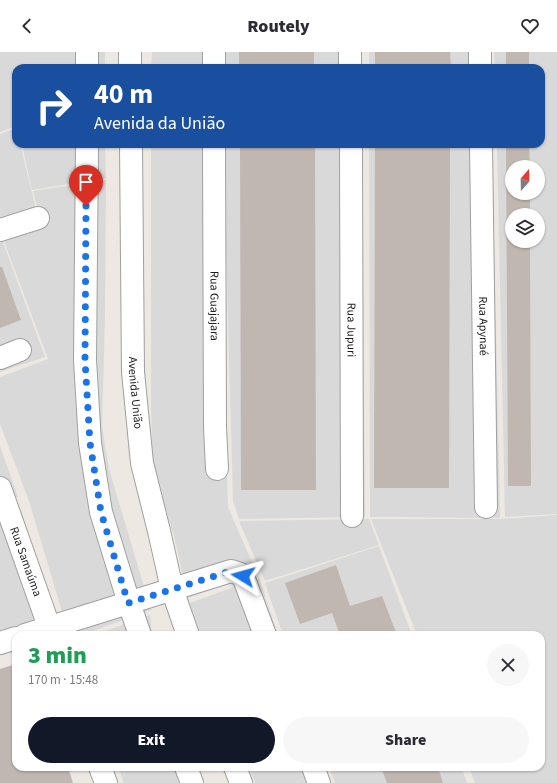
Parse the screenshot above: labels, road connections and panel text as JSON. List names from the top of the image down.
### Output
{
  "streets": {
    "street": [
      "Rua Guajajara",
      "Rua Apynaé",
      "Rua Jupuri",
      "Avenida União",
      "Rua Samaúma"
    ]
  },
  "north": "top",
  "page": {
    "header": "Routely",
    "turn": ["40 m", "Avenida da União"],
    "heading": ["3 min", "170 m · 15:48"],
    "buttons": ["Exit", "Share"]
  }
}
